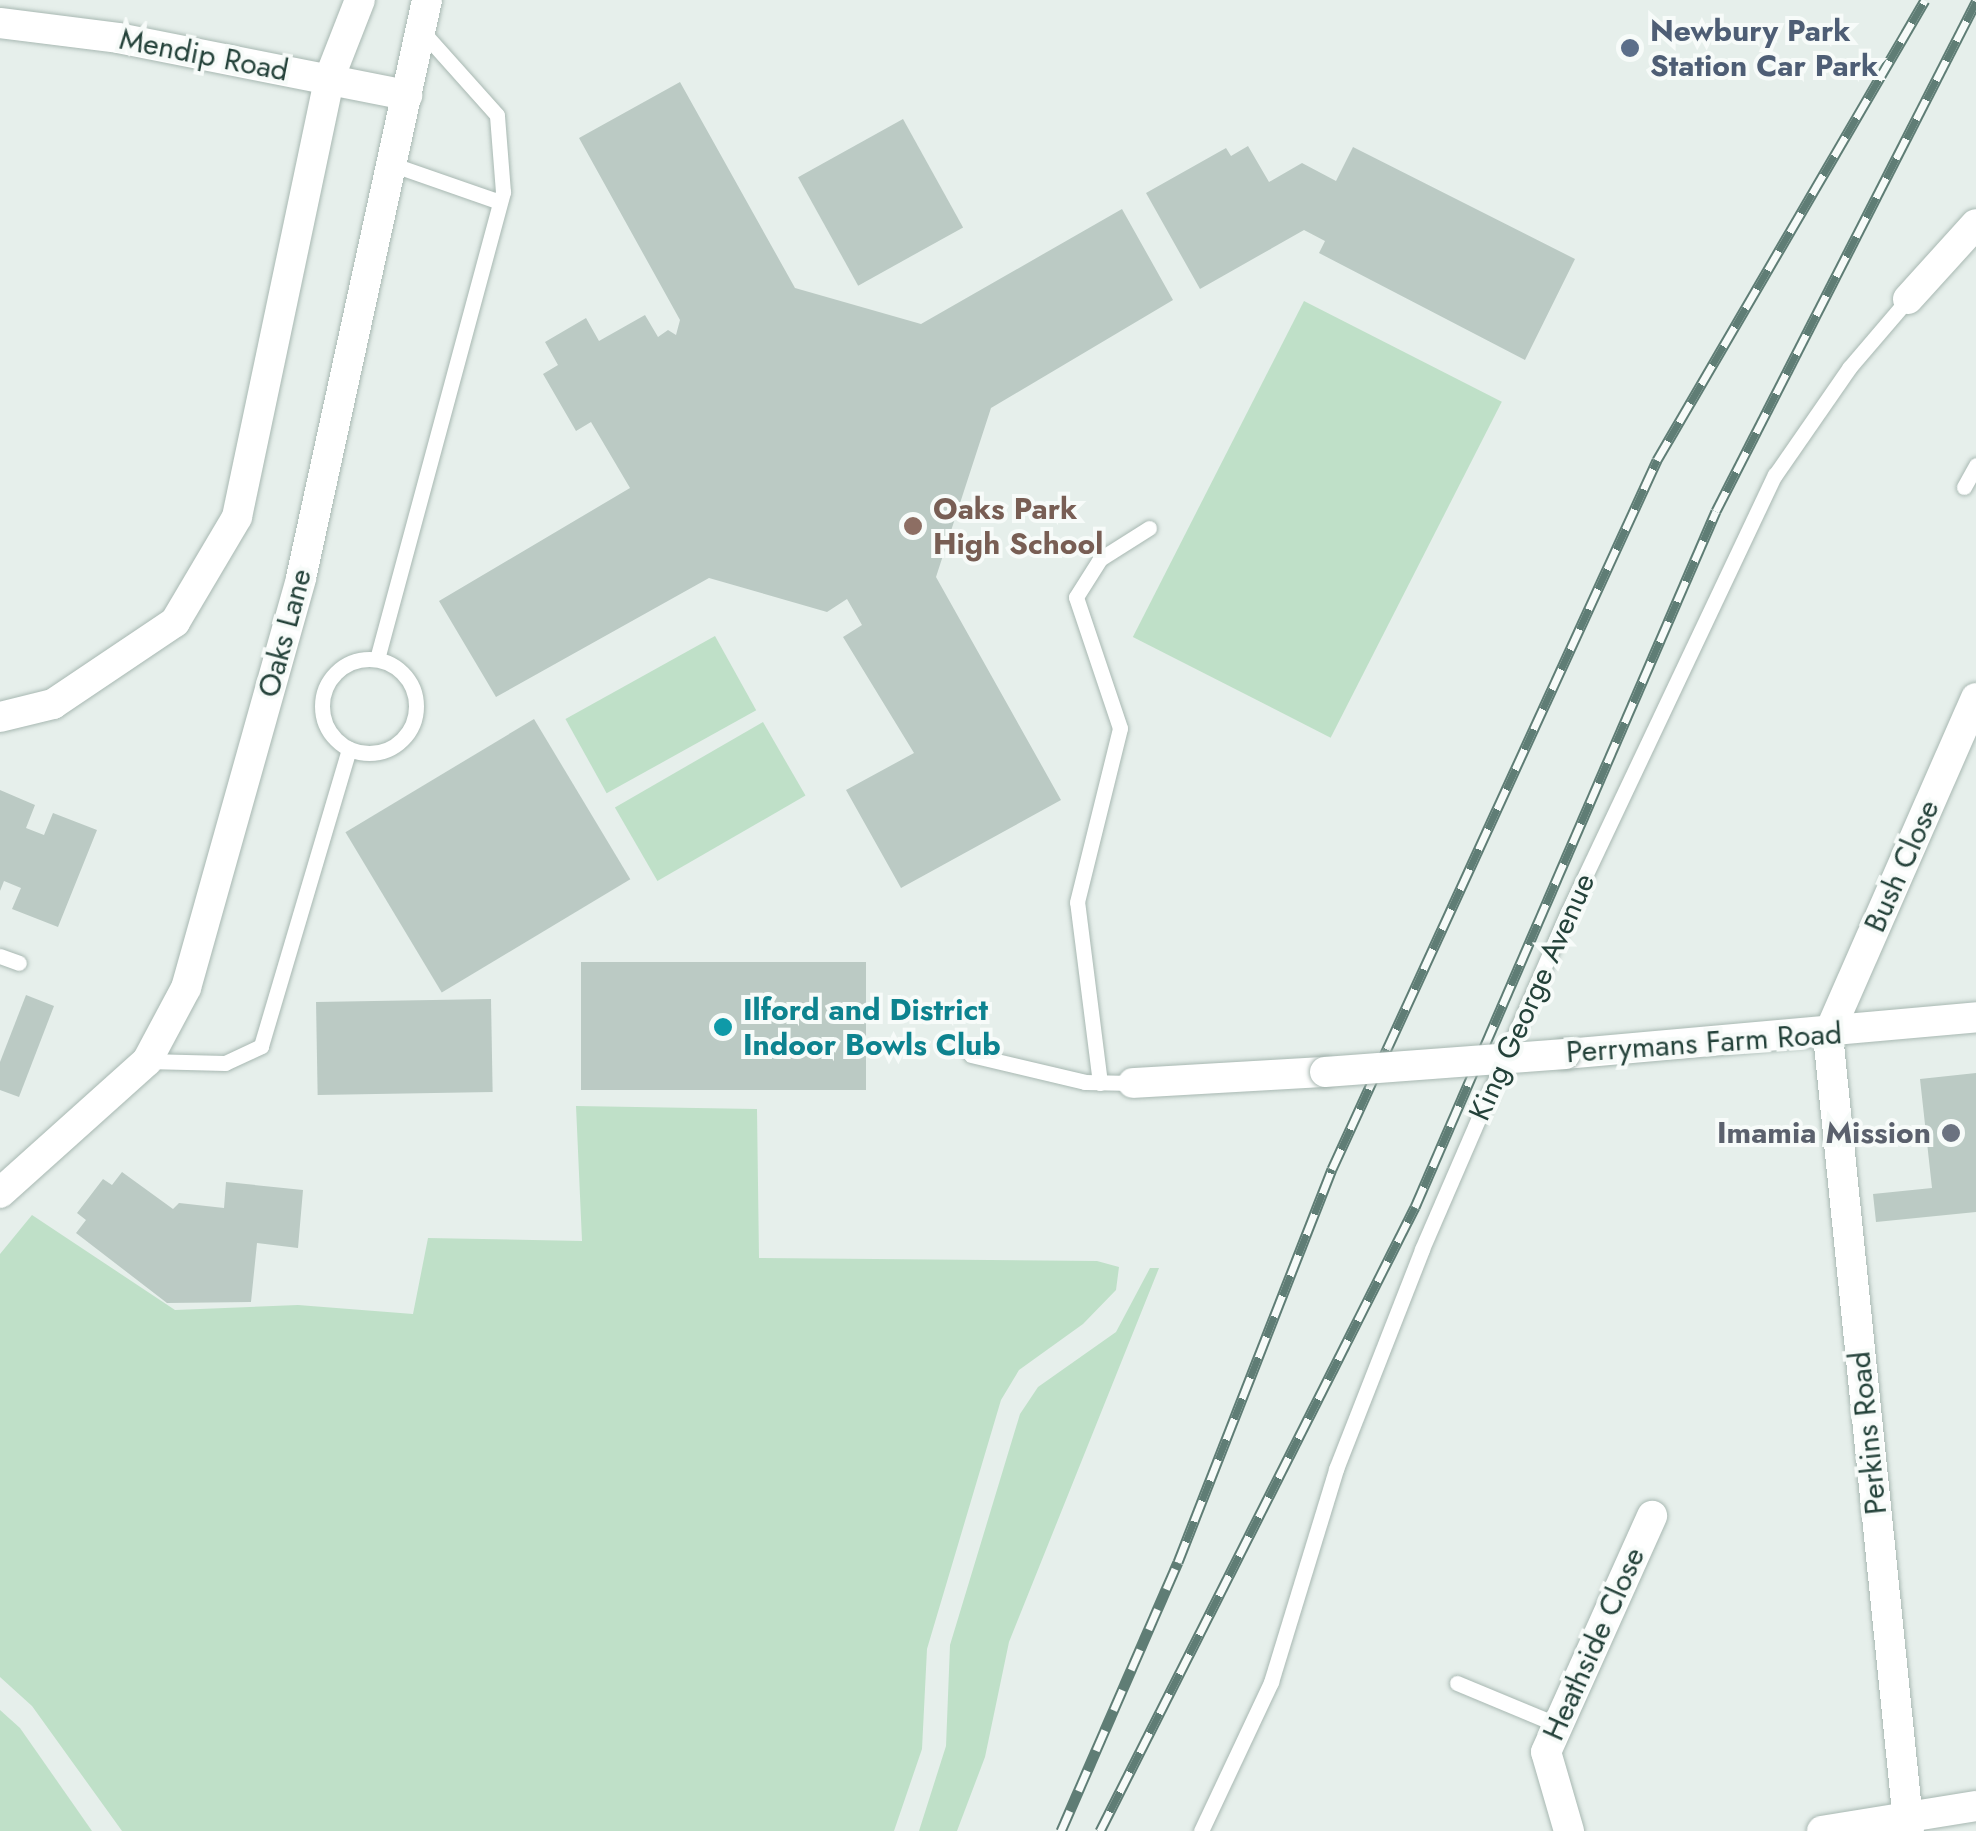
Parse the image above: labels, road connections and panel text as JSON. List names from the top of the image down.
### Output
{
  "streets": {
    "street": [
      "Mendip Road",
      "Oaks Lane",
      "Bush Close",
      "King George Avenue",
      "Perrymans Farm Road",
      "Perkins Road",
      "Heathside Close"
    ]
  },
  "crossings": [
    ["Mendip Road", "Oaks Lane"],
    ["Bush Close", "Perrymans Farm Road"],
    ["Bush Close", "Perkins Road"],
    ["Perrymans Farm Road", "Perkins Road"]
  ],
  "places": [
    "Newbury Park Station Car Park",
    "Oaks Park High School",
    "Ilford and District Indoor Bowls Club",
    "Imamia Mission"
  ]
}
